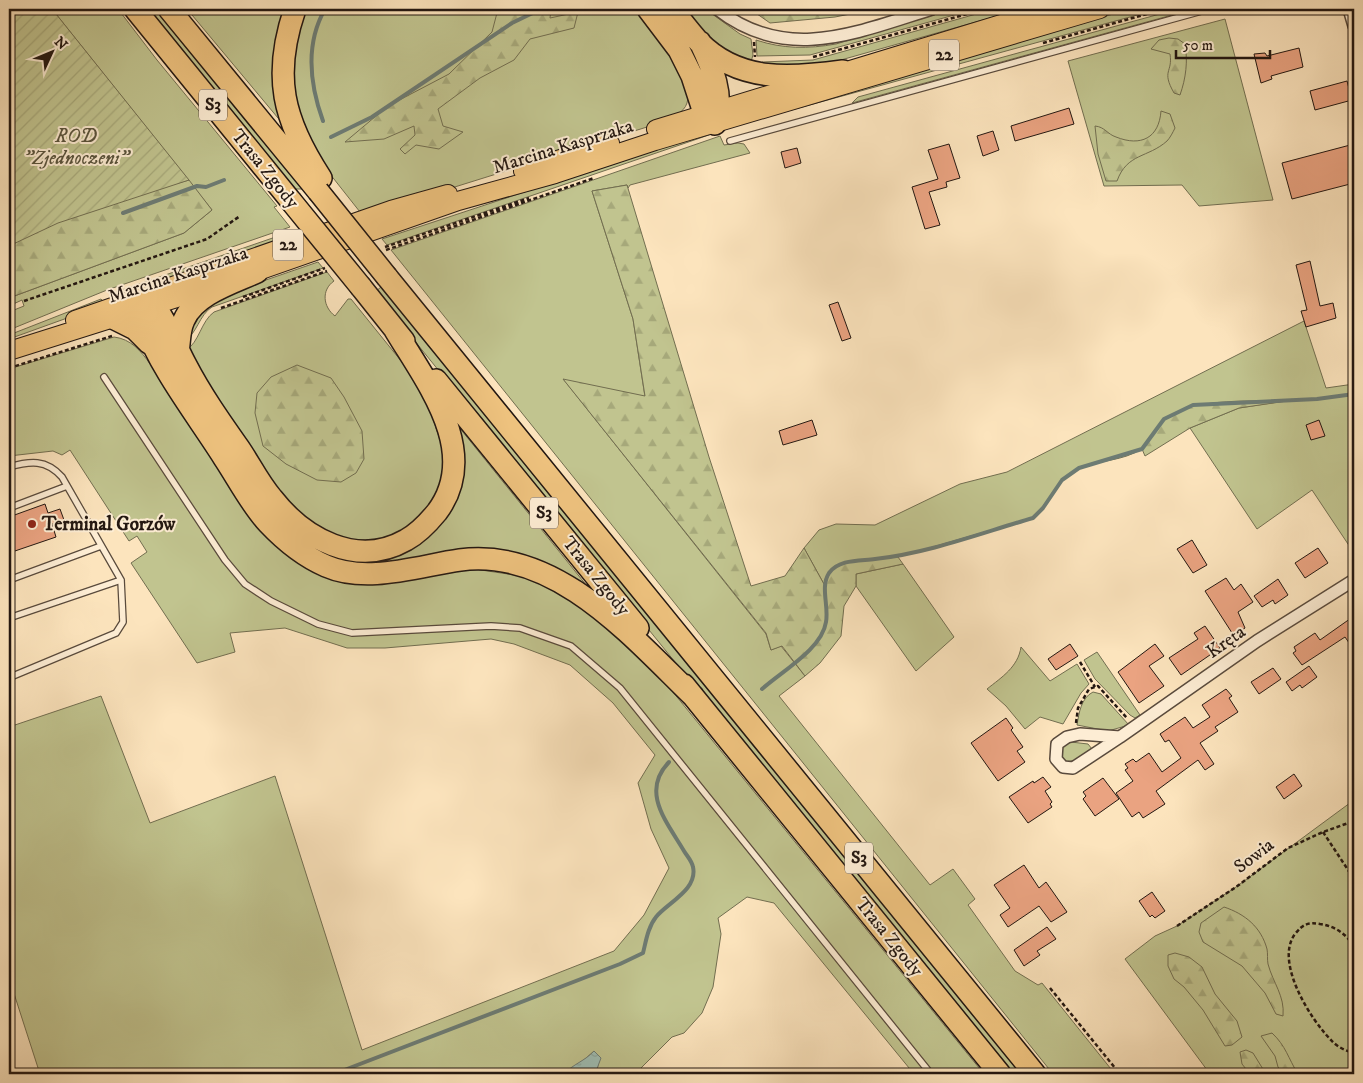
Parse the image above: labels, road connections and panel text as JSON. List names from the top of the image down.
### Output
{
  "streets": {
    "highway": ["S3", "Trasa Zgody"],
    "main road": ["22", "Marcina Kasprzaka"],
    "street": ["Kręta"],
    "path": ["Sowia"]
  },
  "parks": ["ROD \"Zjednoczeni\""],
  "places": ["Terminal Gorzów"],
  "scale_bar": "50 m",
  "north": "top right"
}
